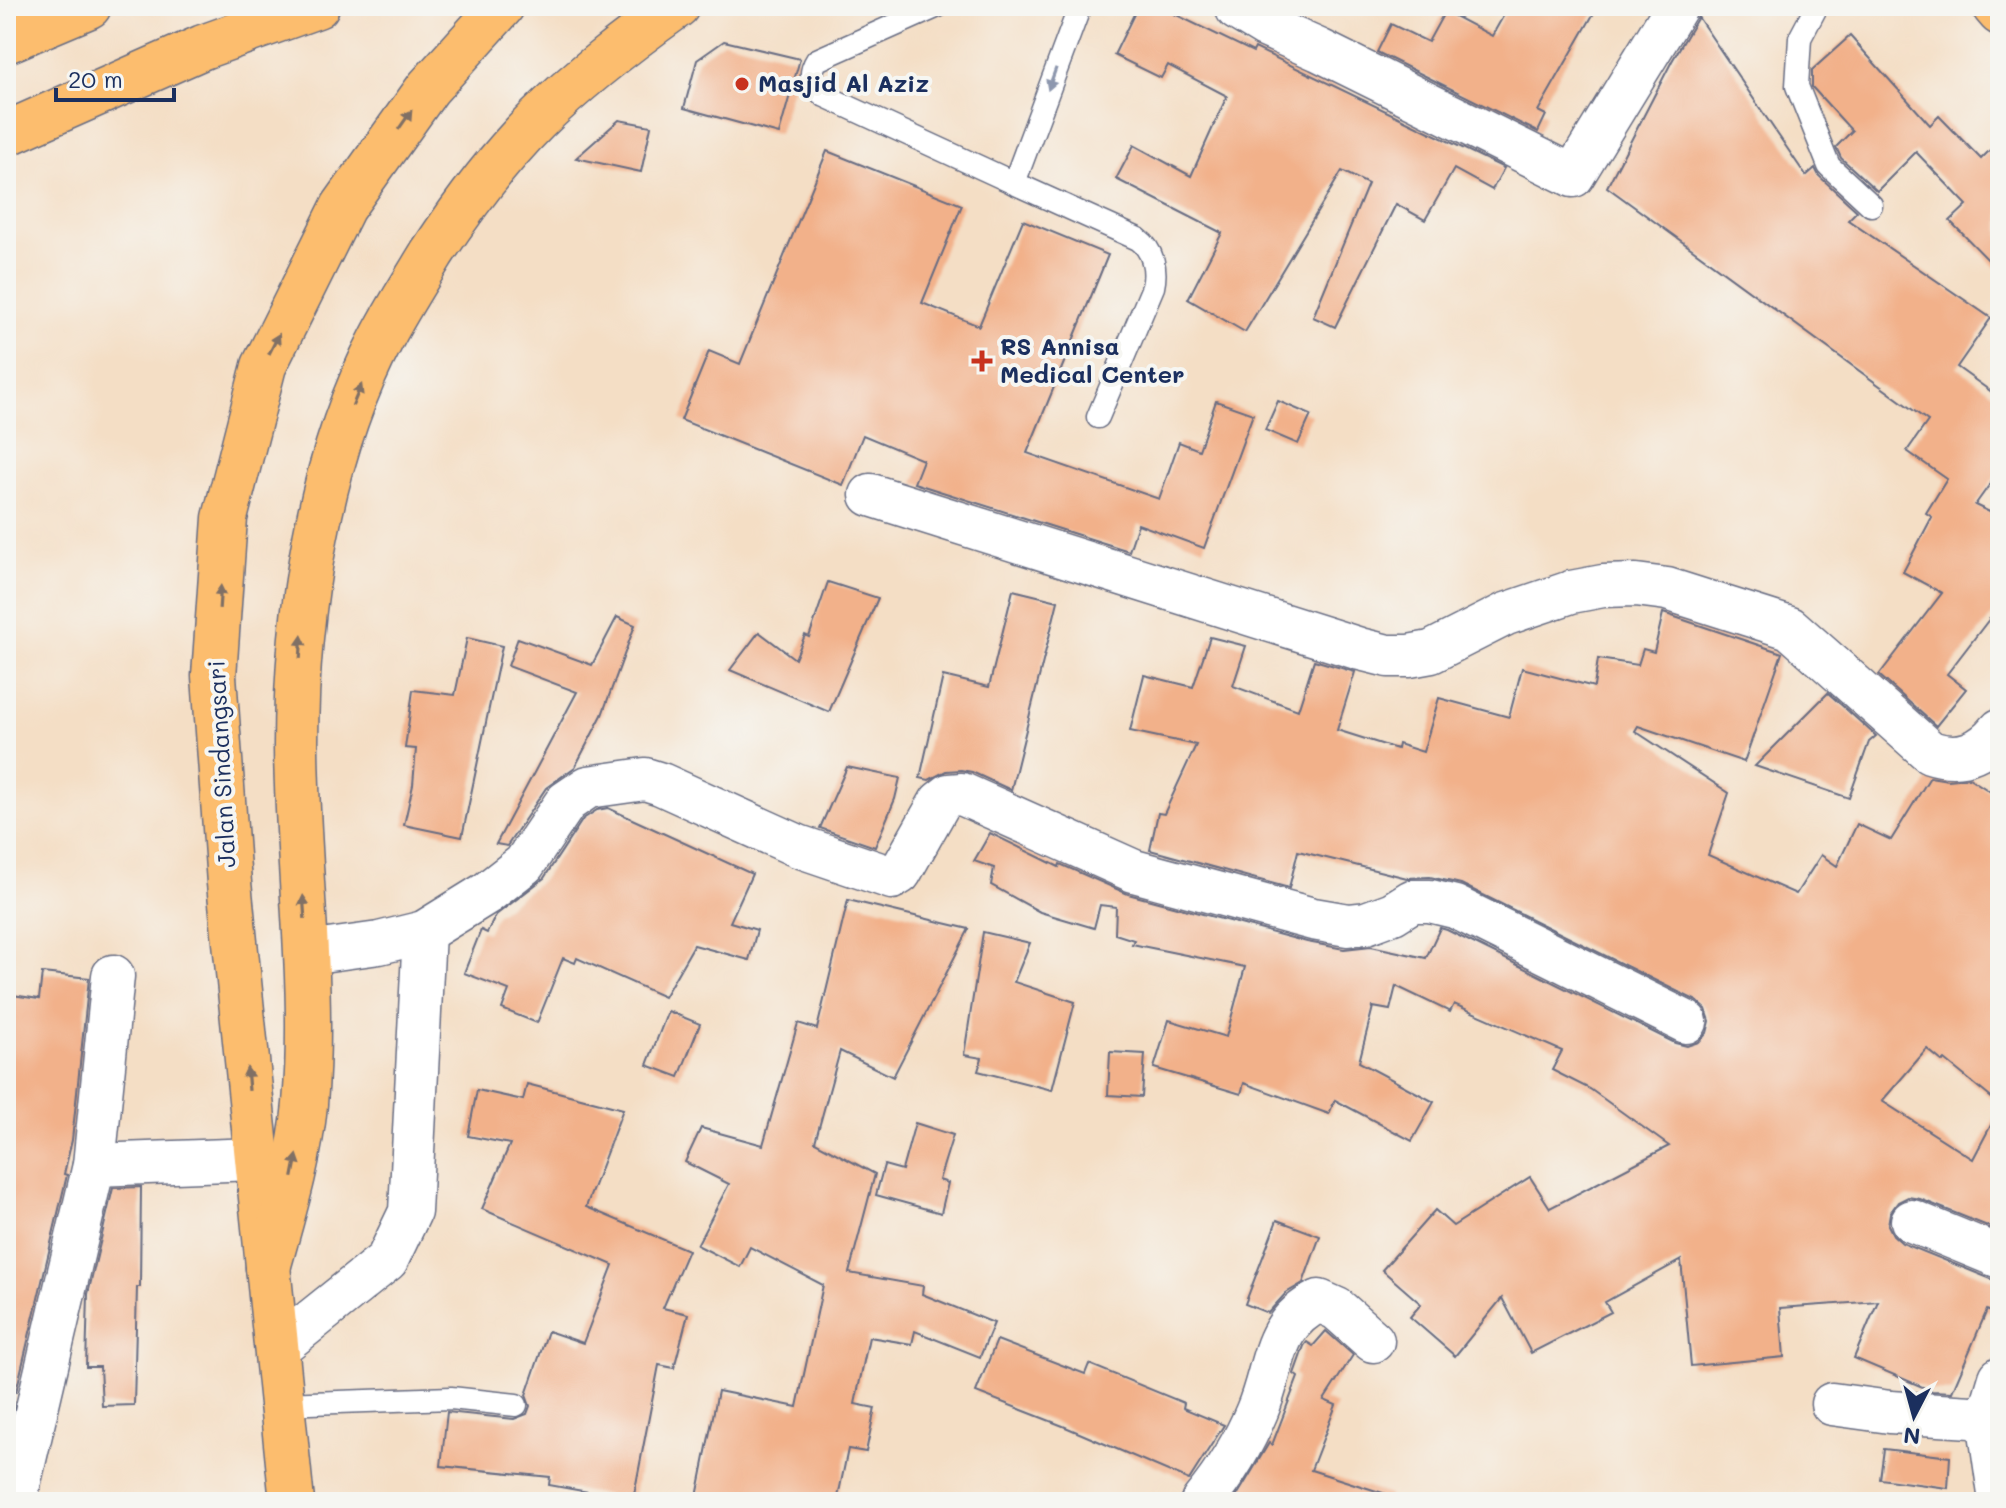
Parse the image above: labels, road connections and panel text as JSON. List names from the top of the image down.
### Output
{
  "streets": {
    "highway": ["Jalan Sindangsari"]
  },
  "places": {
    "other": ["Masjid Al Aziz"],
    "health": ["RS Annisa Medical Center"]
  },
  "scale_bar": "20 m",
  "north": "bottom"
}
